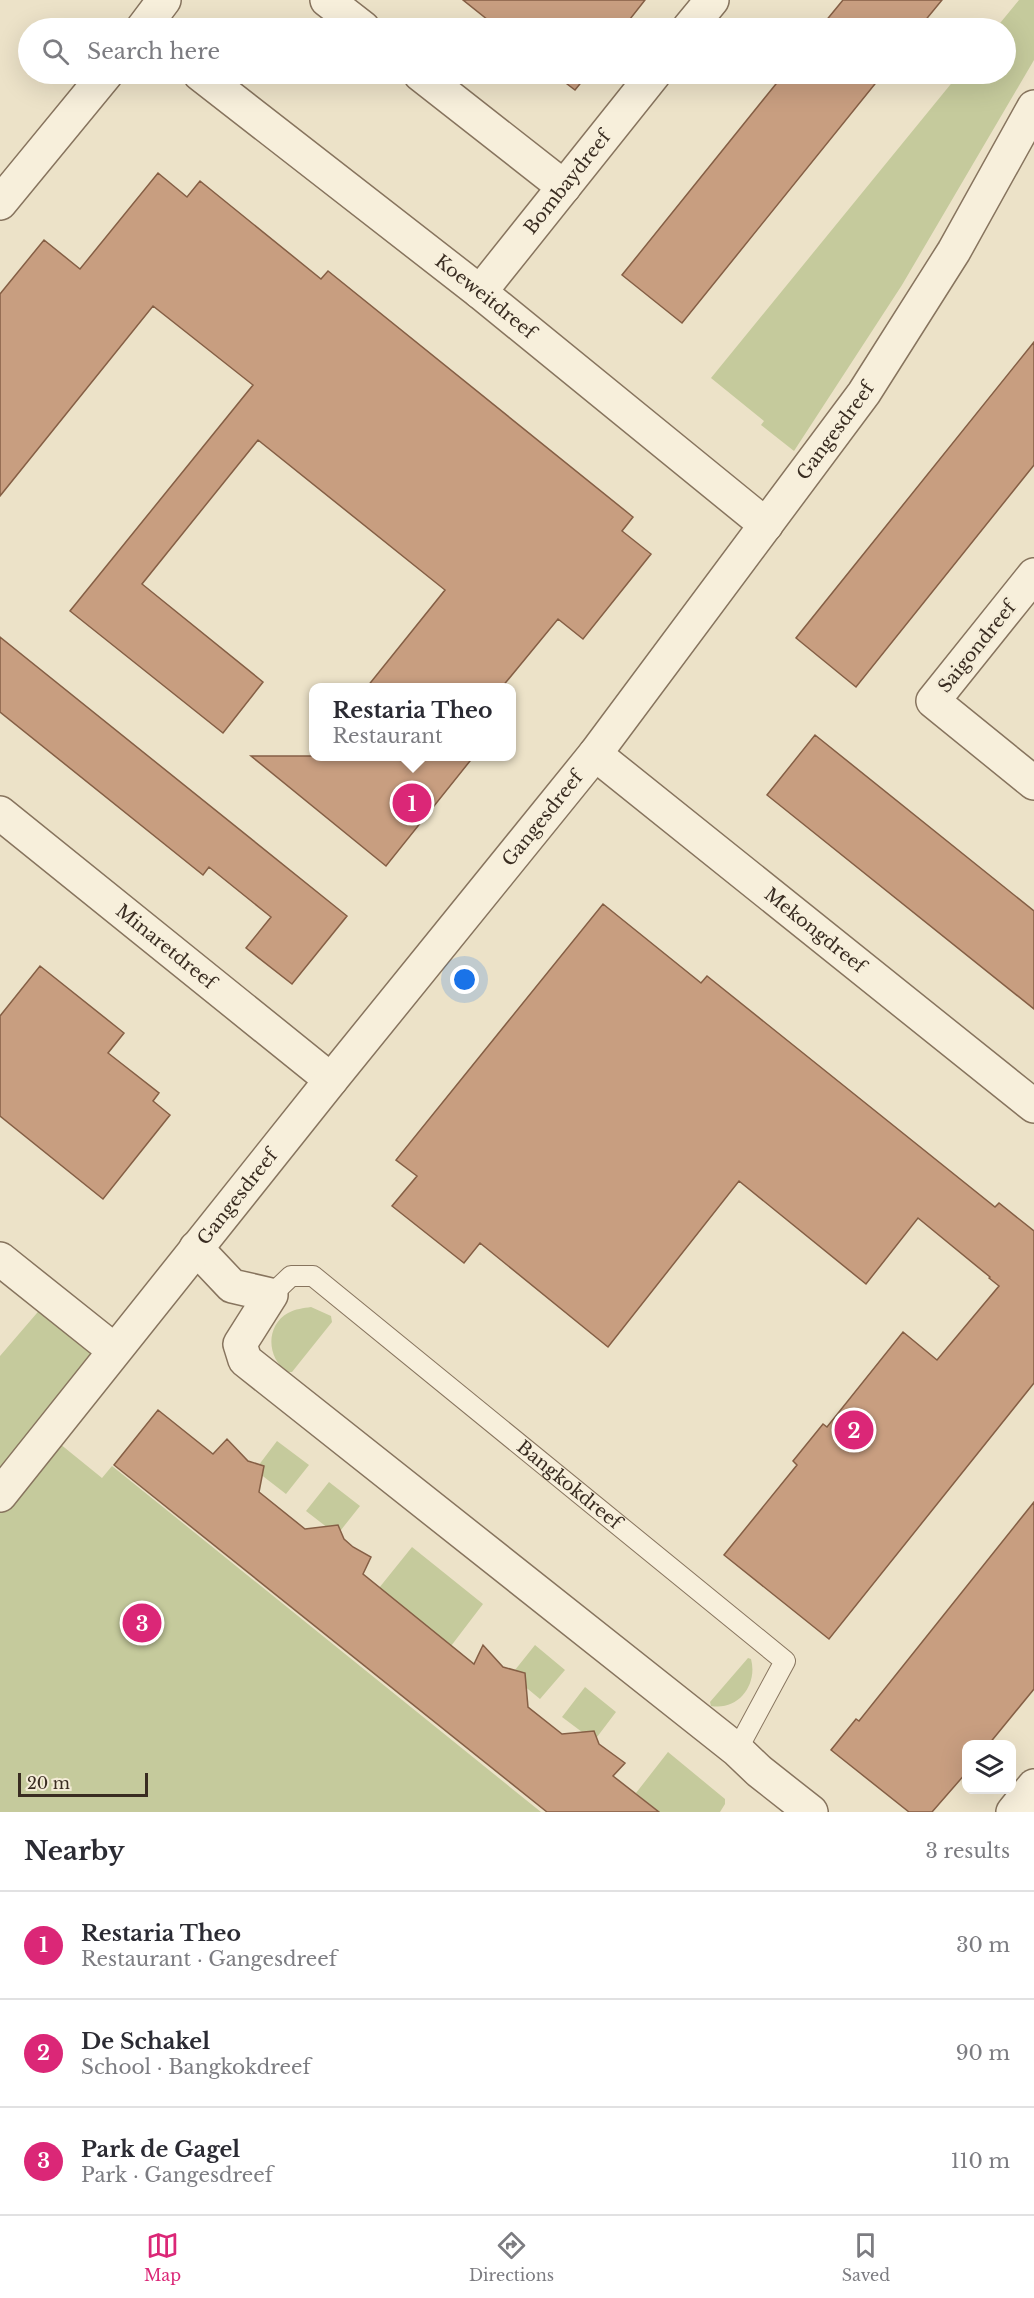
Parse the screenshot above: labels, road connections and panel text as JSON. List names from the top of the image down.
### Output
{
  "streets": {
    "street": [
      "Bombaydreef",
      "Koeweitdreef",
      "Gangesdreef",
      "Saigondreef",
      "Mekongdreef",
      "Minaretdreef",
      "Bangkokdreef"
    ]
  },
  "crossings": [
    ["Bombaydreef", "Koeweitdreef"],
    ["Koeweitdreef", "Gangesdreef"],
    ["Gangesdreef", "Mekongdreef"],
    ["Gangesdreef", "Minaretdreef"]
  ],
  "scale_bar": "20 m",
  "page": {
    "search": "Search here",
    "popup": ["Restaria Theo", "Restaurant"],
    "pins": ["1", "2", "3"],
    "scale": "20 m",
    "heading": ["Nearby", "3 results"],
    "list": [
      {
        "mark": "1",
        "name": "Restaria Theo",
        "note": "Restaurant · Gangesdreef",
        "value": "30 m"
      },
      {
        "mark": "2",
        "name": "De Schakel",
        "note": "School · Bangkokdreef",
        "value": "90 m"
      },
      {
        "mark": "3",
        "name": "Park de Gagel",
        "note": "Park · Gangesdreef",
        "value": "110 m"
      }
    ],
    "nav": ["Map", "Directions", "Saved"]
  }
}
